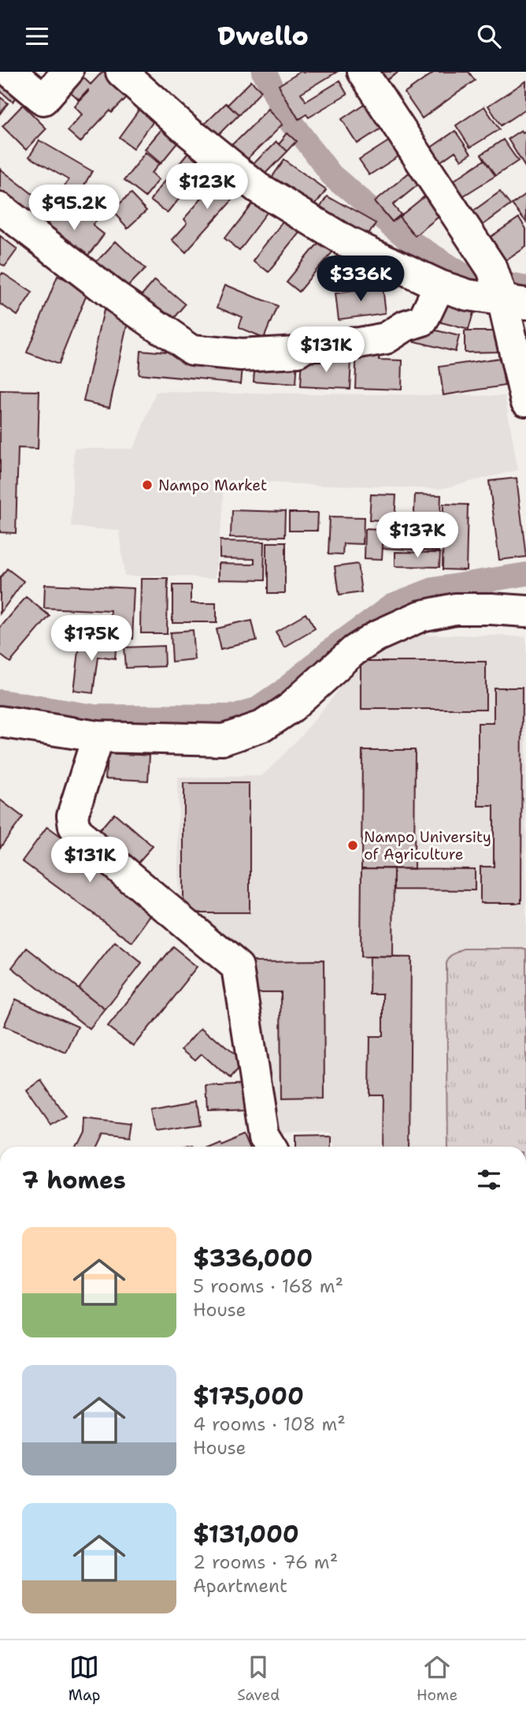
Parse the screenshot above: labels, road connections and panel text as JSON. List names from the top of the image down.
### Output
{
  "places": ["Nampo Market", "Nampo University of Agriculture"],
  "page": {
    "header": "Dwello",
    "price": [
      "$123K",
      "$95.2K",
      "$336K",
      "$131K",
      "$137K",
      "$175K",
      "$131K"
    ],
    "heading": "7 homes",
    "list": [
      {
        "name": "$336,000",
        "note": "5 rooms · 168 m² · House"
      },
      {
        "name": "$175,000",
        "note": "4 rooms · 108 m² · House"
      },
      {
        "name": "$131,000",
        "note": "2 rooms · 76 m² · Apartment"
      }
    ],
    "tabs": ["Map", "Saved", "Home"]
  }
}
